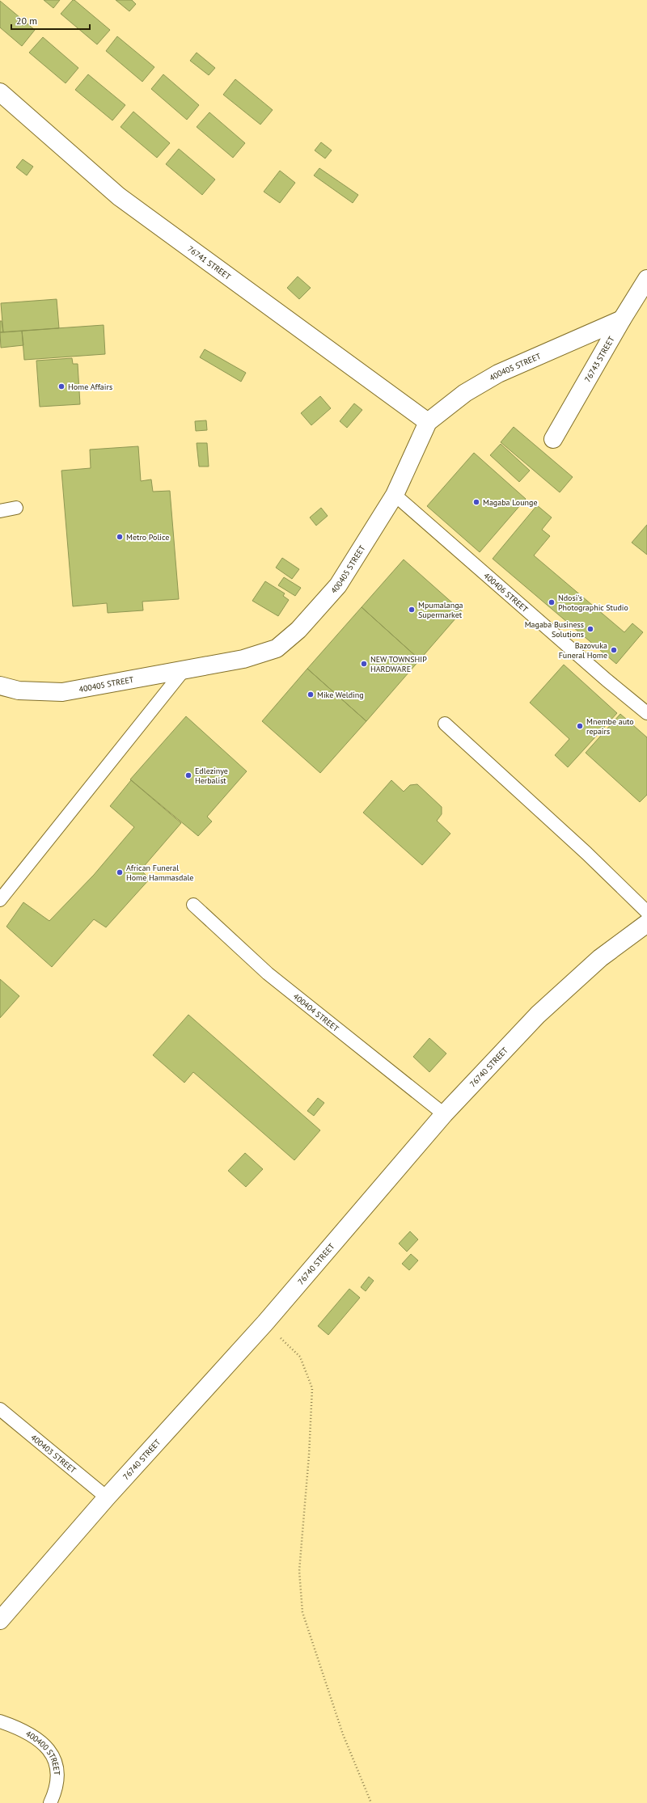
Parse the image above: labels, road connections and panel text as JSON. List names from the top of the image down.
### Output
{
  "streets": {
    "street": [
      "76741 STREET",
      "76743 STREET",
      "400405 STREET",
      "76740 STREET"
    ],
    "lane": [
      "400406 STREET",
      "400404 STREET",
      "400403 STREET",
      "400400 STREET"
    ]
  },
  "crossings": [
    ["76741 STREET", "400405 STREET"],
    ["76743 STREET", "400405 STREET"],
    ["400405 STREET", "400406 STREET"],
    ["400404 STREET", "76740 STREET"],
    ["76740 STREET", "400403 STREET"]
  ],
  "places": [
    "Home Affairs",
    "Magaba Lounge",
    "Metro Police",
    "Ndosi's Photographic Studio",
    "Mpumalanga Supermarket",
    "Magaba Business Solutions",
    "Bazovuka Funeral Home",
    "NEW TOWNSHIP HARDWARE",
    "Mike Welding",
    "Mnembe auto repairs",
    "Edlezinye Herbalist",
    "African Funeral Home Hammasdale"
  ],
  "scale_bar": "20 m"
}
